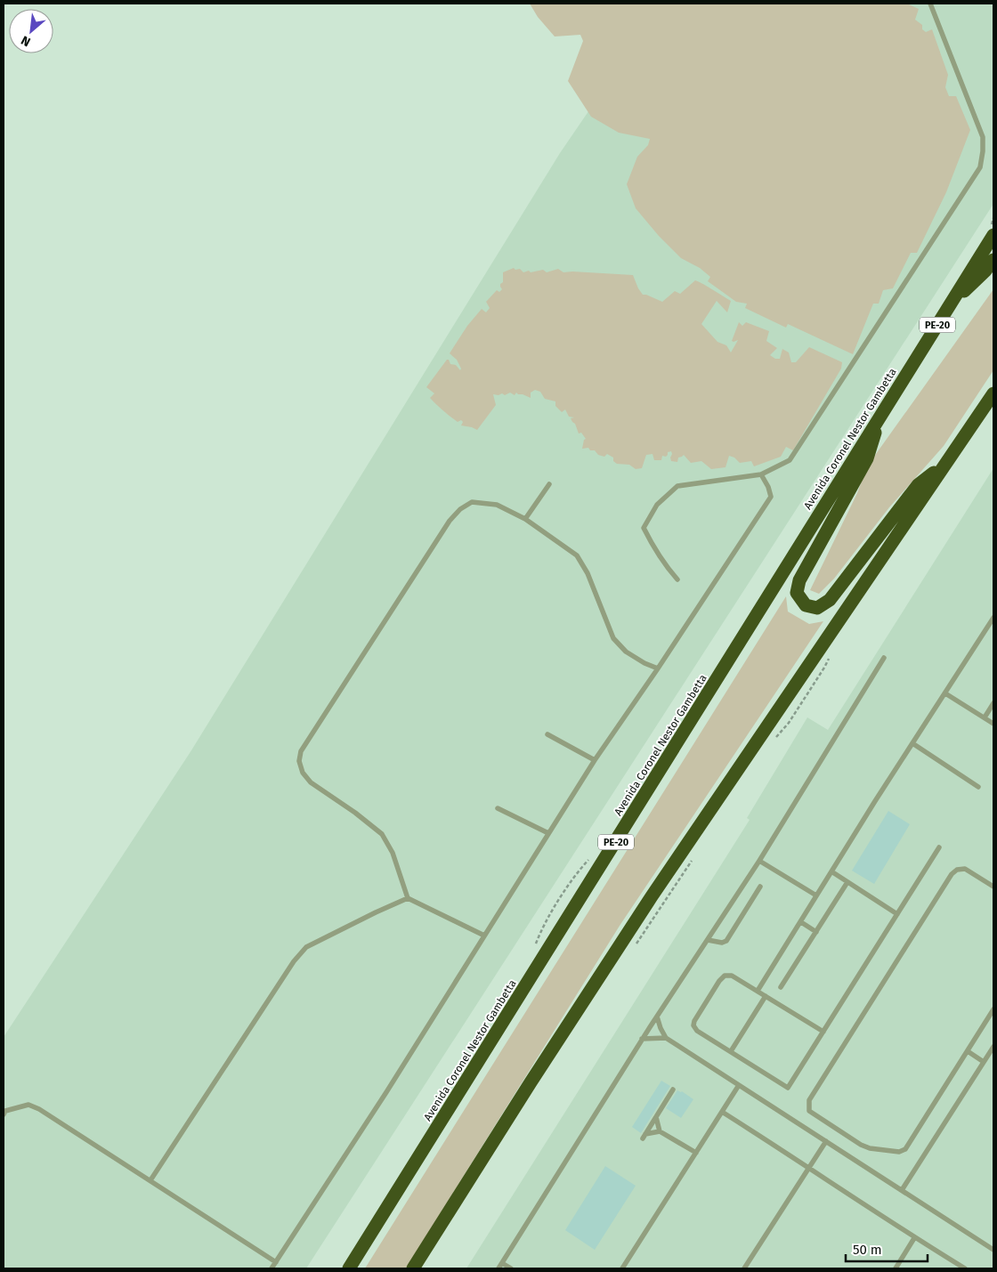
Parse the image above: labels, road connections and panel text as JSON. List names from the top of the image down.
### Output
{
  "streets": {
    "highway": ["PE-20", "Avenida Coronel Nestor Gambetta"]
  },
  "scale_bar": "50 m",
  "north": "bottom left"
}
